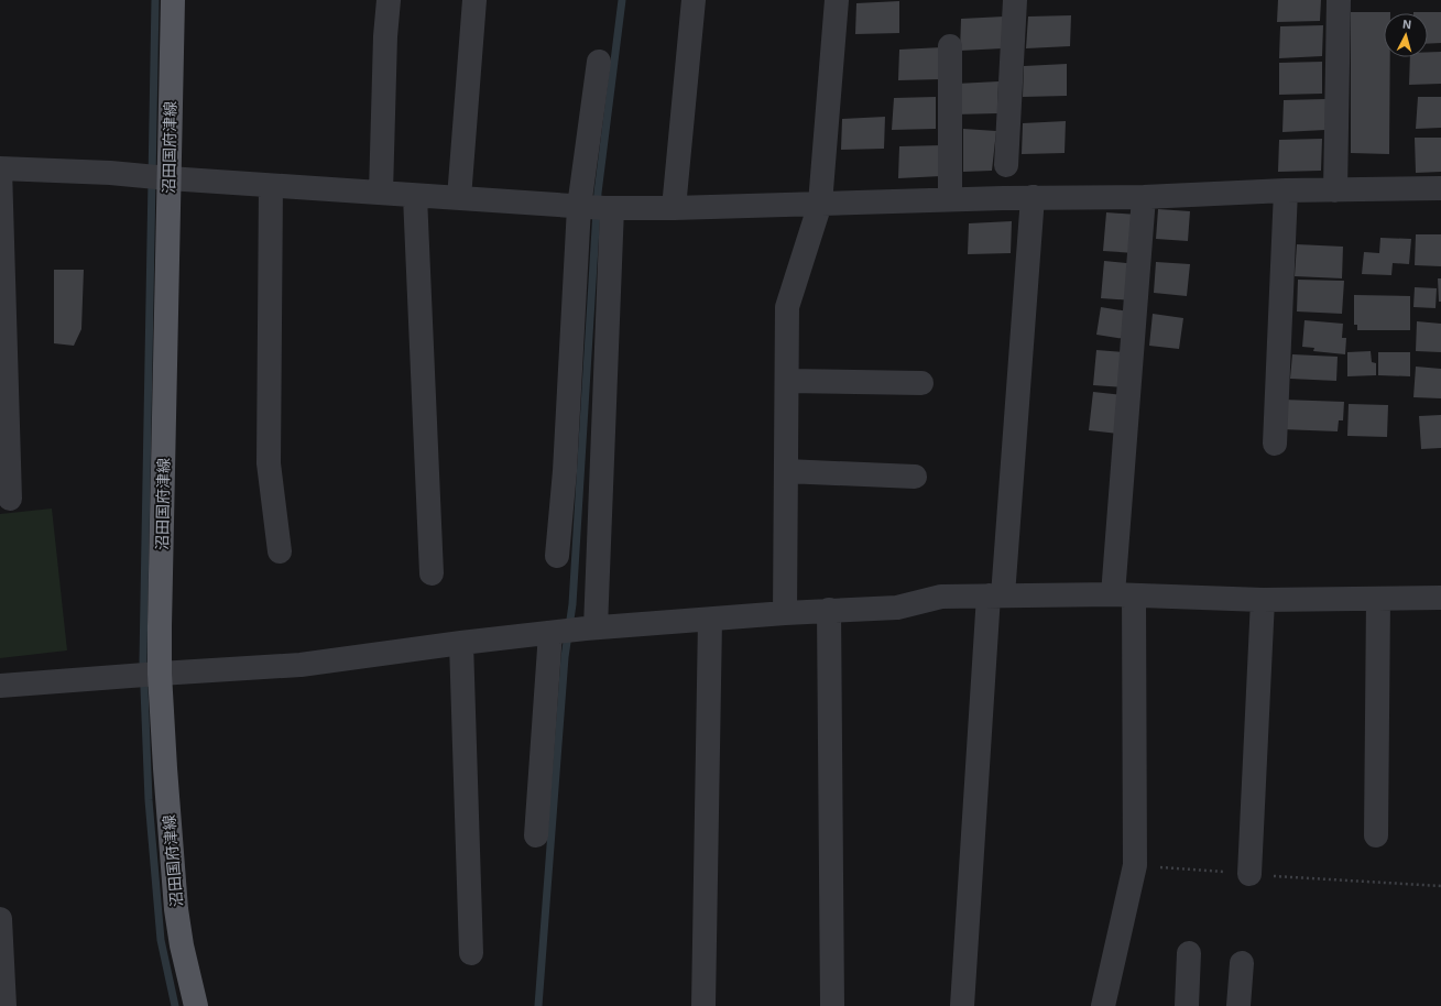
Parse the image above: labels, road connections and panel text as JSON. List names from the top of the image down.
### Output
{
  "streets": {
    "main road": ["沼田国府津線"]
  },
  "north": "top"
}
